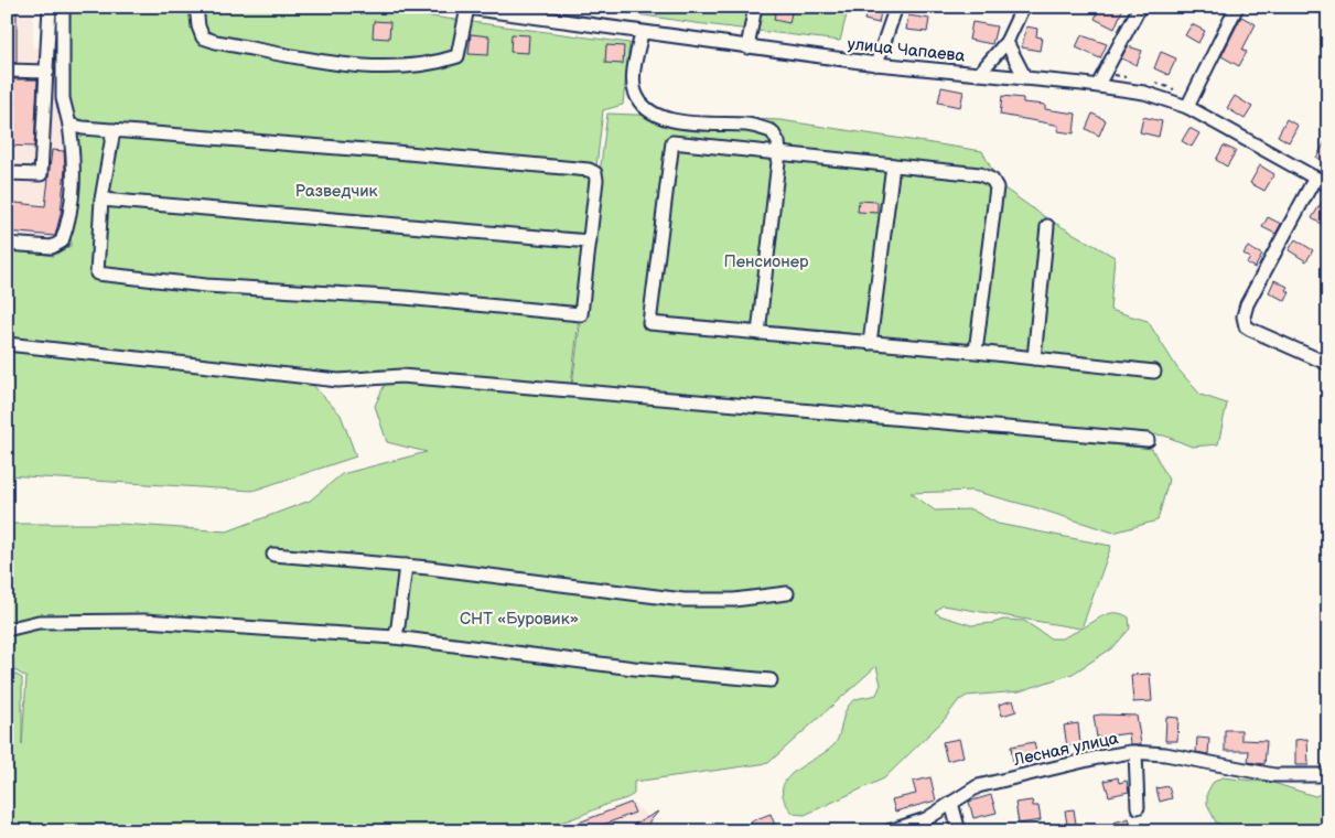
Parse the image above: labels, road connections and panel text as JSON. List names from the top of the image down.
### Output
{
  "streets": {
    "street": ["улица Чапаева", "Лесная улица"]
  },
  "parks": ["Разведчик", "Пенсионер", "СНТ «Буровик»"]
}
